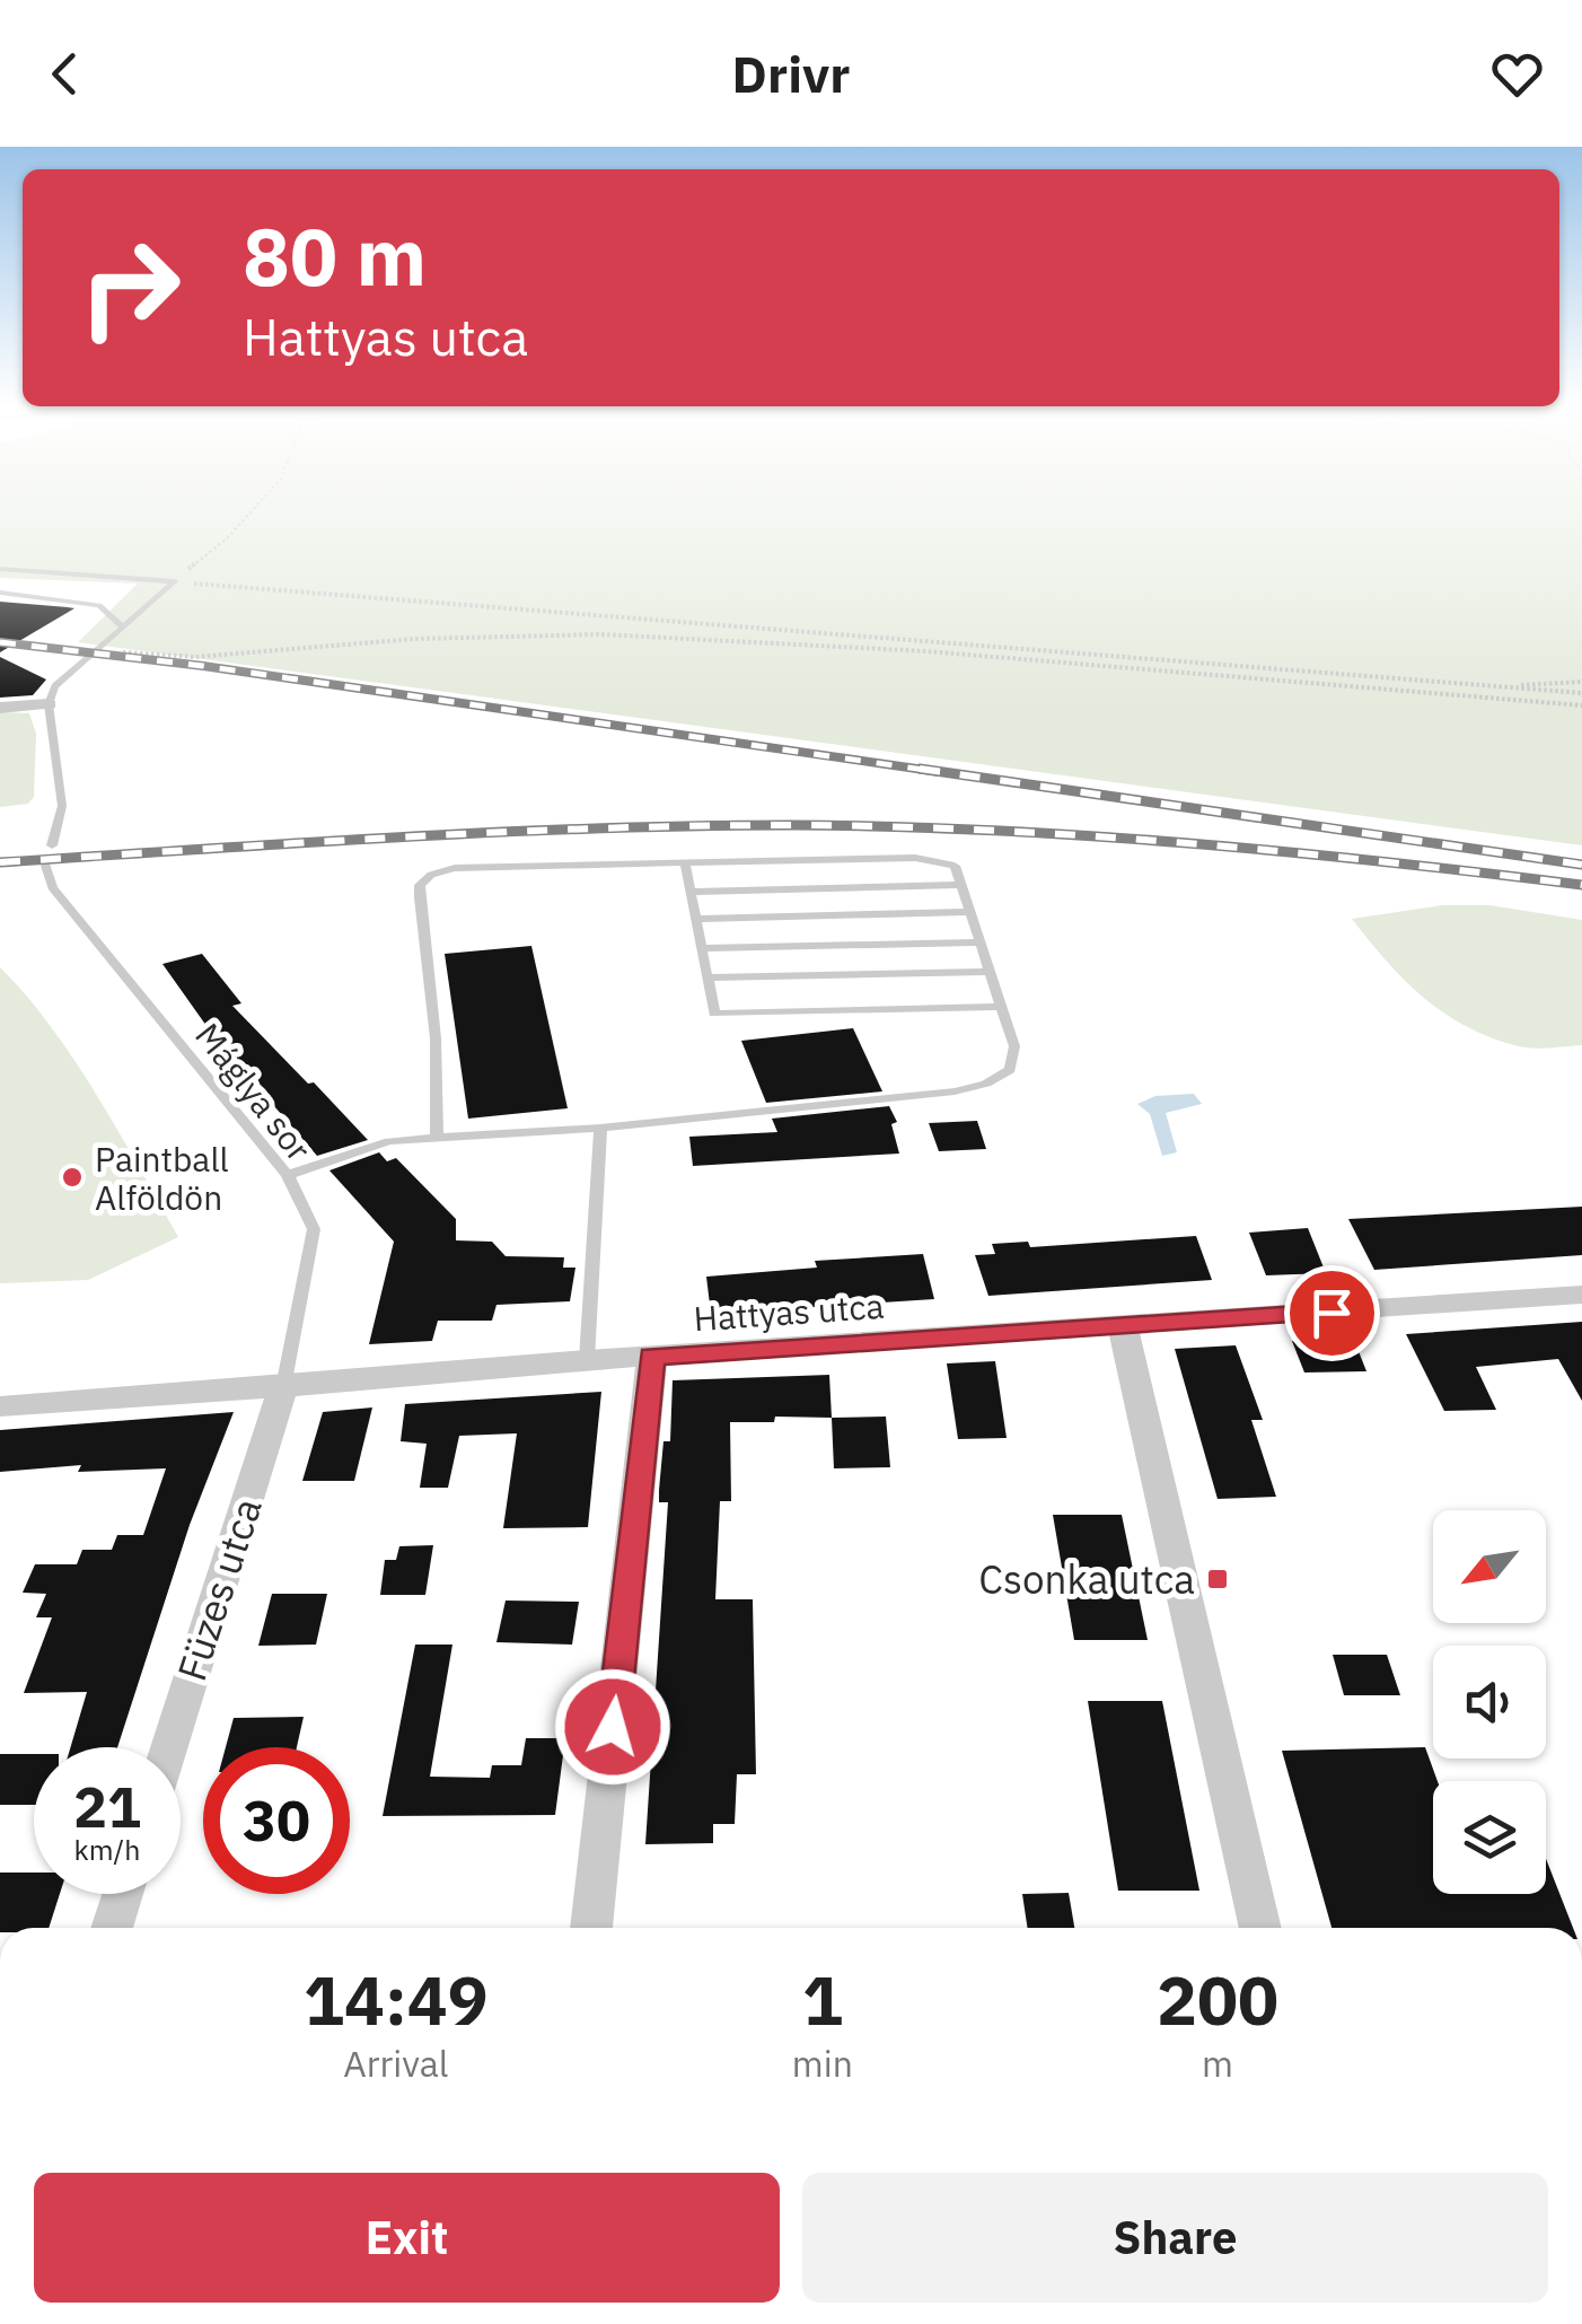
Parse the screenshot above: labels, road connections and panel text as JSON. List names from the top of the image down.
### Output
{
  "streets": {
    "street": ["Hattyas utca", "Füzes utca"],
    "lane": ["Máglya sor"]
  },
  "crossings": [
    ["Máglya sor", "Hattyas utca"],
    ["Máglya sor", "Füzes utca"],
    ["Hattyas utca", "Füzes utca"]
  ],
  "places": {
    "other": ["Paintball Alföldön"],
    "transit": ["Csonka utca"]
  },
  "north": "bottom left",
  "page": {
    "header": "Drivr",
    "turn": ["80 m", "Hattyas utca"],
    "speed": "21 km/h",
    "limit": "30",
    "eta": [
      "14:49",
      "Arrival",
      "1",
      "min",
      "200",
      "m"
    ],
    "buttons": ["Exit", "Share"]
  }
}
